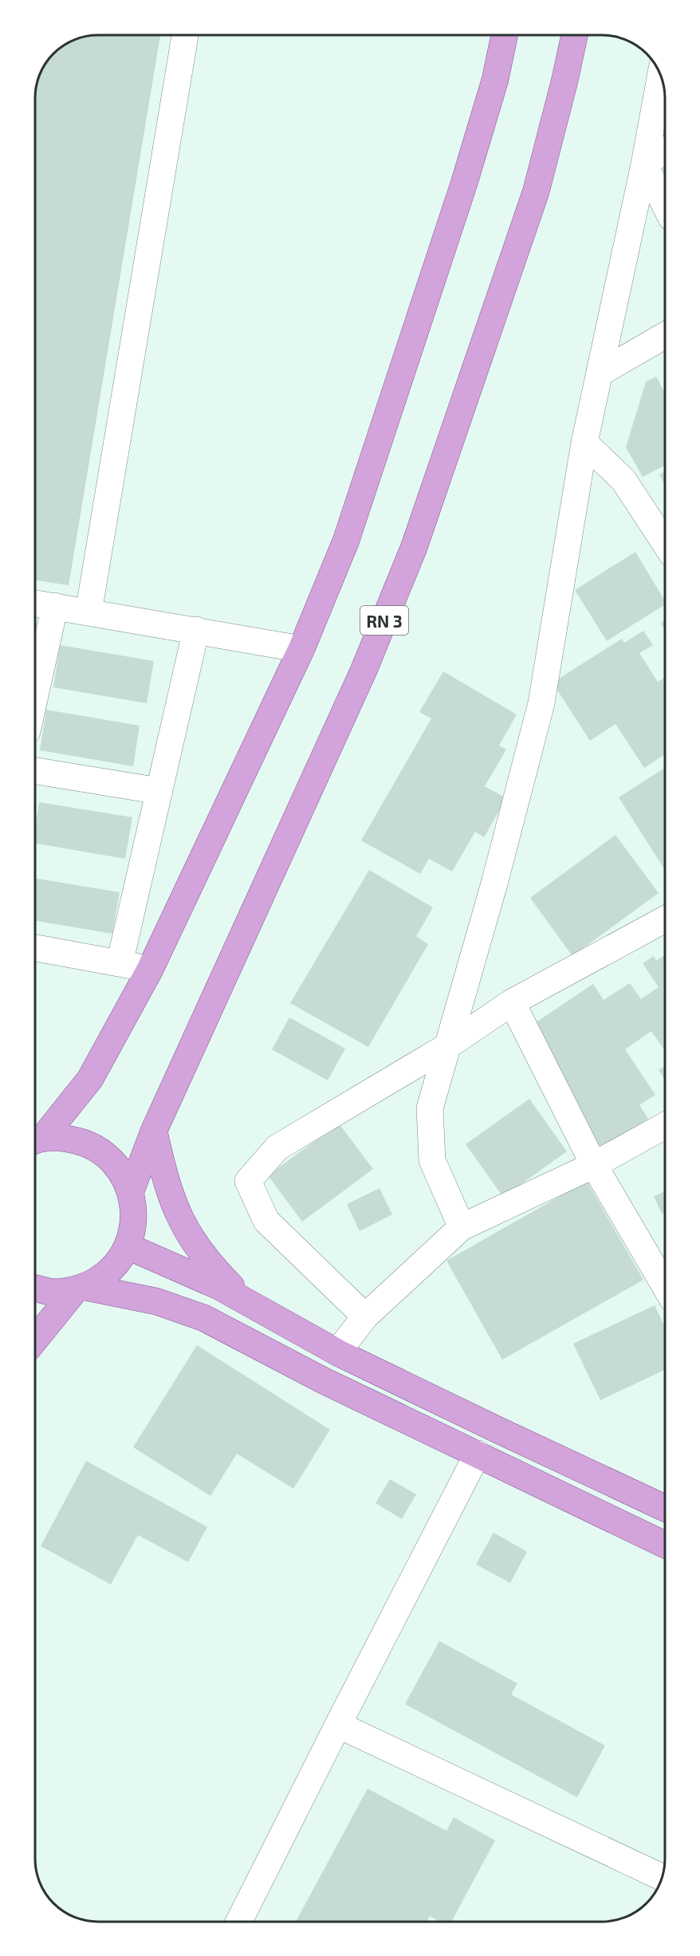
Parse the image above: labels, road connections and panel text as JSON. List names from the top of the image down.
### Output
{
  "streets": {
    "main road": ["RN 3"]
  }
}
